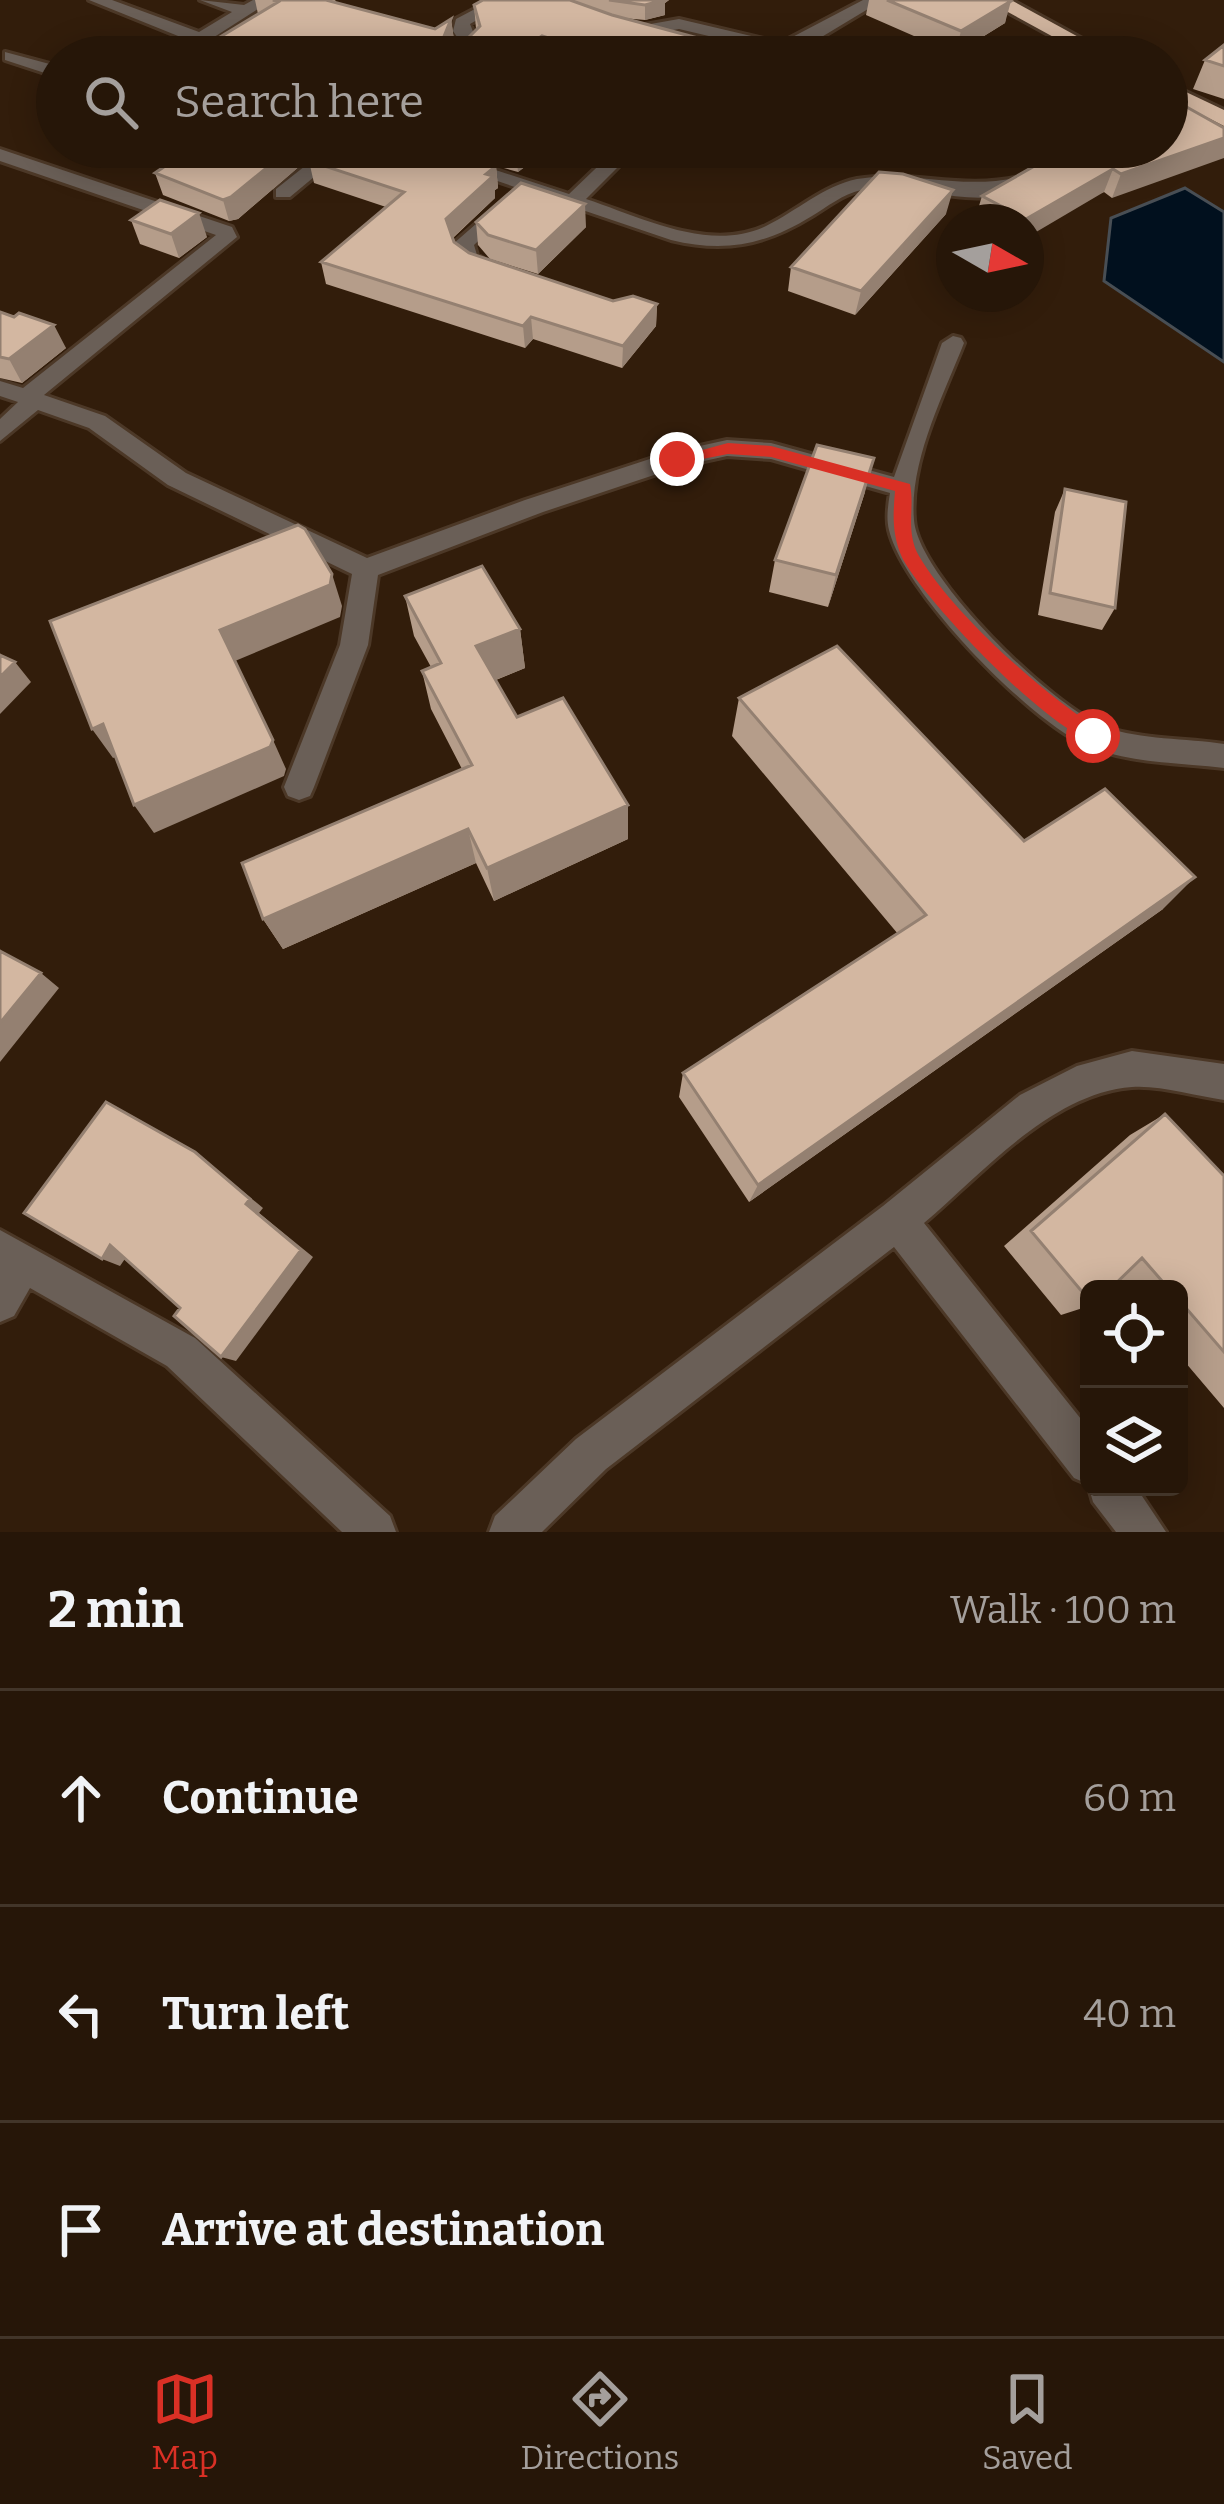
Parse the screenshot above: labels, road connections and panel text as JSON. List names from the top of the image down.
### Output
{
  "north": "right",
  "page": {
    "search": "Search here",
    "heading": ["2 min", "Walk · 100 m"],
    "list": [
      ["Continue", "60 m"],
      ["Turn left", "40 m"],
      "Arrive at destination"
    ],
    "nav": ["Map", "Directions", "Saved"]
  }
}
